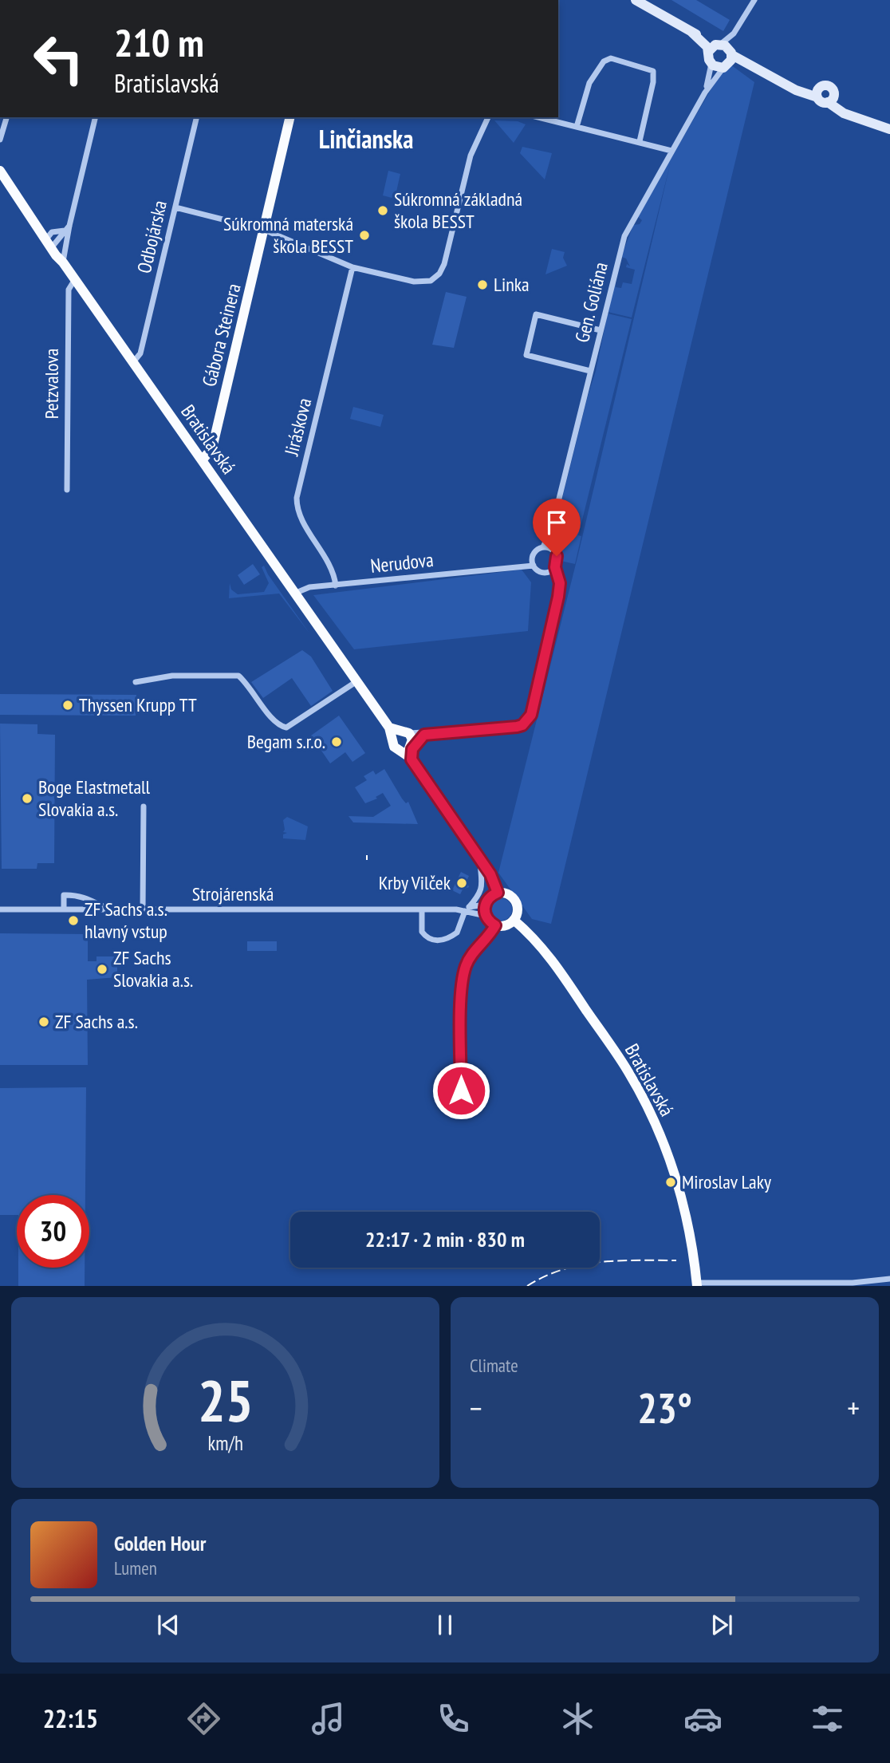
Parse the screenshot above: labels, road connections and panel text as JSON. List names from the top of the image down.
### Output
{
  "streets": {
    "main road": ["Gábora Steinera", "Bratislavská"],
    "street": [
      "Odbojárska",
      "Gen. Goliána",
      "Petzvalova",
      "Jiráskova",
      "Nerudova",
      "Strojárenská"
    ]
  },
  "crossings": [
    ["Odbojárska", "Bratislavská"],
    ["Gábora Steinera", "Bratislavská"],
    ["Petzvalova", "Bratislavská"],
    ["Jiráskova", "Nerudova"],
    ["Bratislavská", "Nerudova"]
  ],
  "districts": ["Linčianska"],
  "places": [
    "Súkromná základná škola BESST",
    "Súkromná materská škola BESST",
    "Linka",
    "Thyssen Krupp TT",
    "Begam s.r.o.",
    "Boge Elastmetall Slovakia a.s.",
    "Krby Vilček",
    "ZF Sachs a.s. hlavný vstup",
    "ZF Sachs Slovakia a.s.",
    "ZF Sachs a.s.",
    "Miroslav Laky"
  ],
  "page": {
    "turn": ["210 m", "Bratislavská"],
    "limit": "30",
    "trip": "22:17 · 2 min · 830 m",
    "tile": "Climate",
    "heat": ["−", "23°", "+"],
    "song": ["Golden Hour", "Lumen"],
    "tabs": "22:15",
    "gauge": ["25", "km/h"]
  }
}
